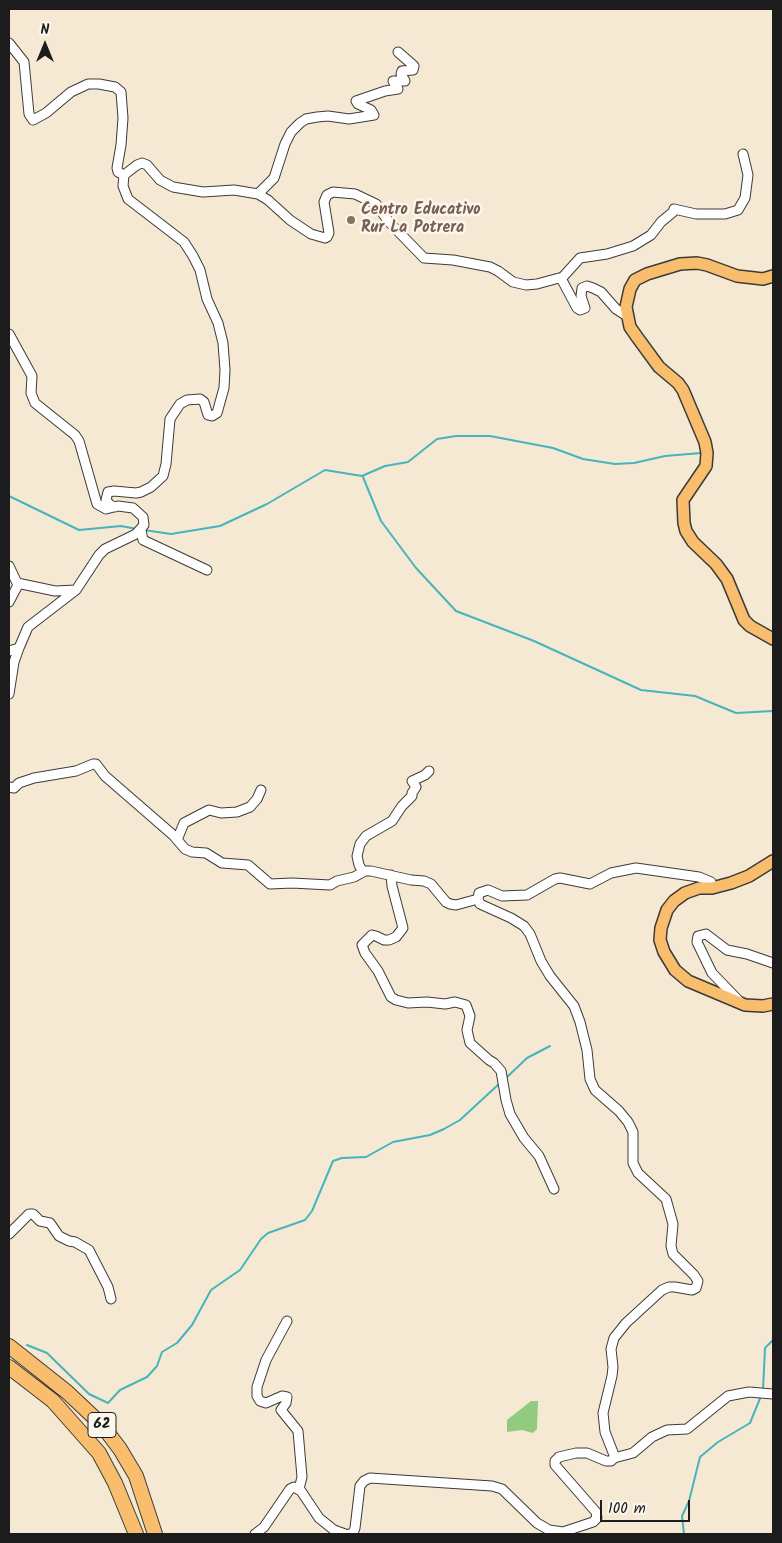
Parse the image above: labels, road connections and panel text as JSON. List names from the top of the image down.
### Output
{
  "streets": {
    "highway": ["62"]
  },
  "places": ["Centro Educativo Rur La Potrera"],
  "scale_bar": "100 m",
  "north": "top"
}
